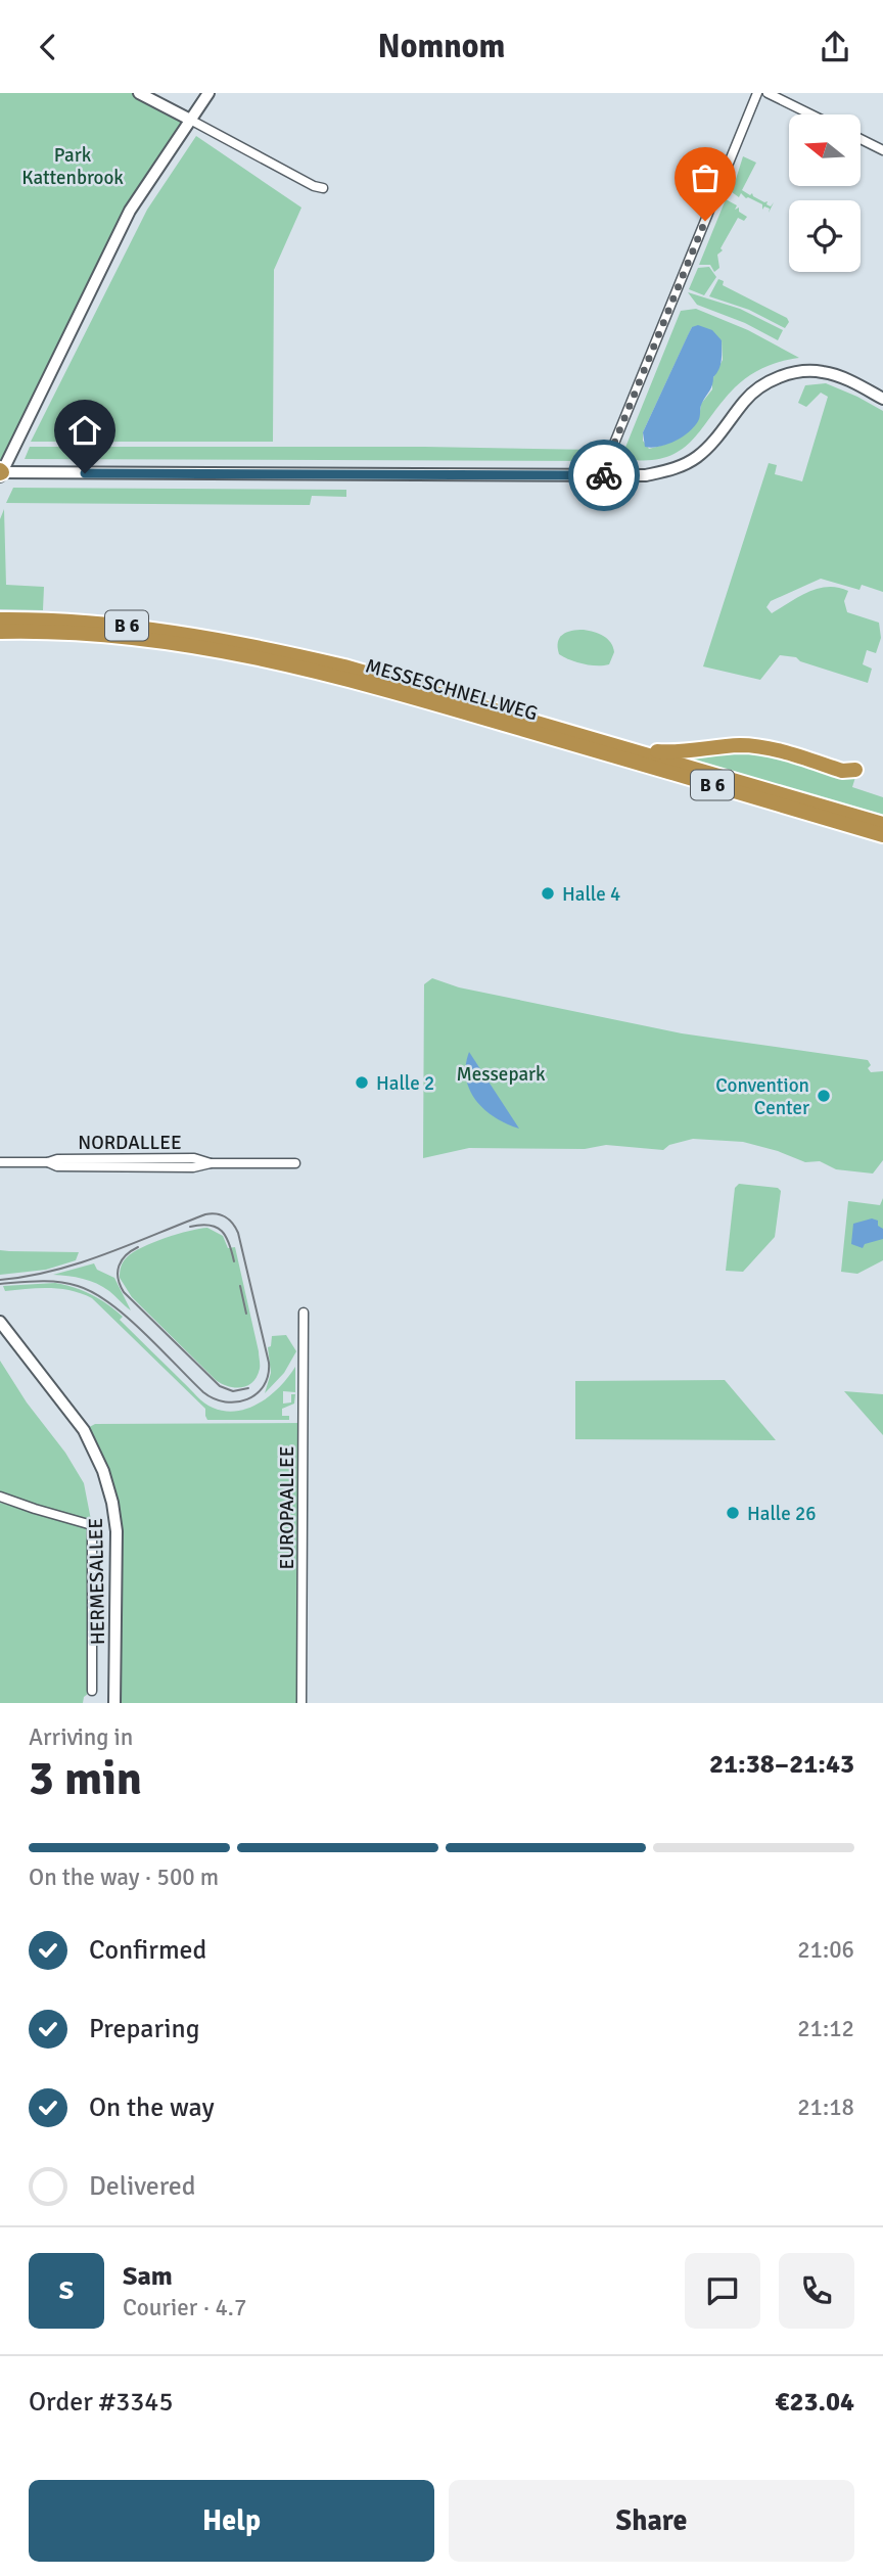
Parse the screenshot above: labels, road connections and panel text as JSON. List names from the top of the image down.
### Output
{
  "streets": {
    "highway": ["B 6", "MESSESCHNELLWEG"],
    "main road": ["HERMESALLEE"],
    "street": ["NORDALLEE", "EUROPAALLEE"]
  },
  "parks": ["Park Kattenbrook", "Messepark"],
  "places": [
    "Halle 4",
    "Halle 2",
    "Convention Center",
    "Halle 26"
  ],
  "north": "left",
  "page": {
    "header": "Nomnom",
    "heading": ["3 min", "Arriving in", "21:38–21:43"],
    "panel": [
      "Sam",
      "Courier · 4.7",
      "Order #3345",
      "€23.04"
    ],
    "bar": "On the way · 500 m",
    "list": [
      ["Confirmed", "21:06"],
      ["Preparing", "21:12"],
      ["On the way", "21:18"],
      "Delivered"
    ],
    "round": "S",
    "buttons": ["Help", "Share"]
  }
}
